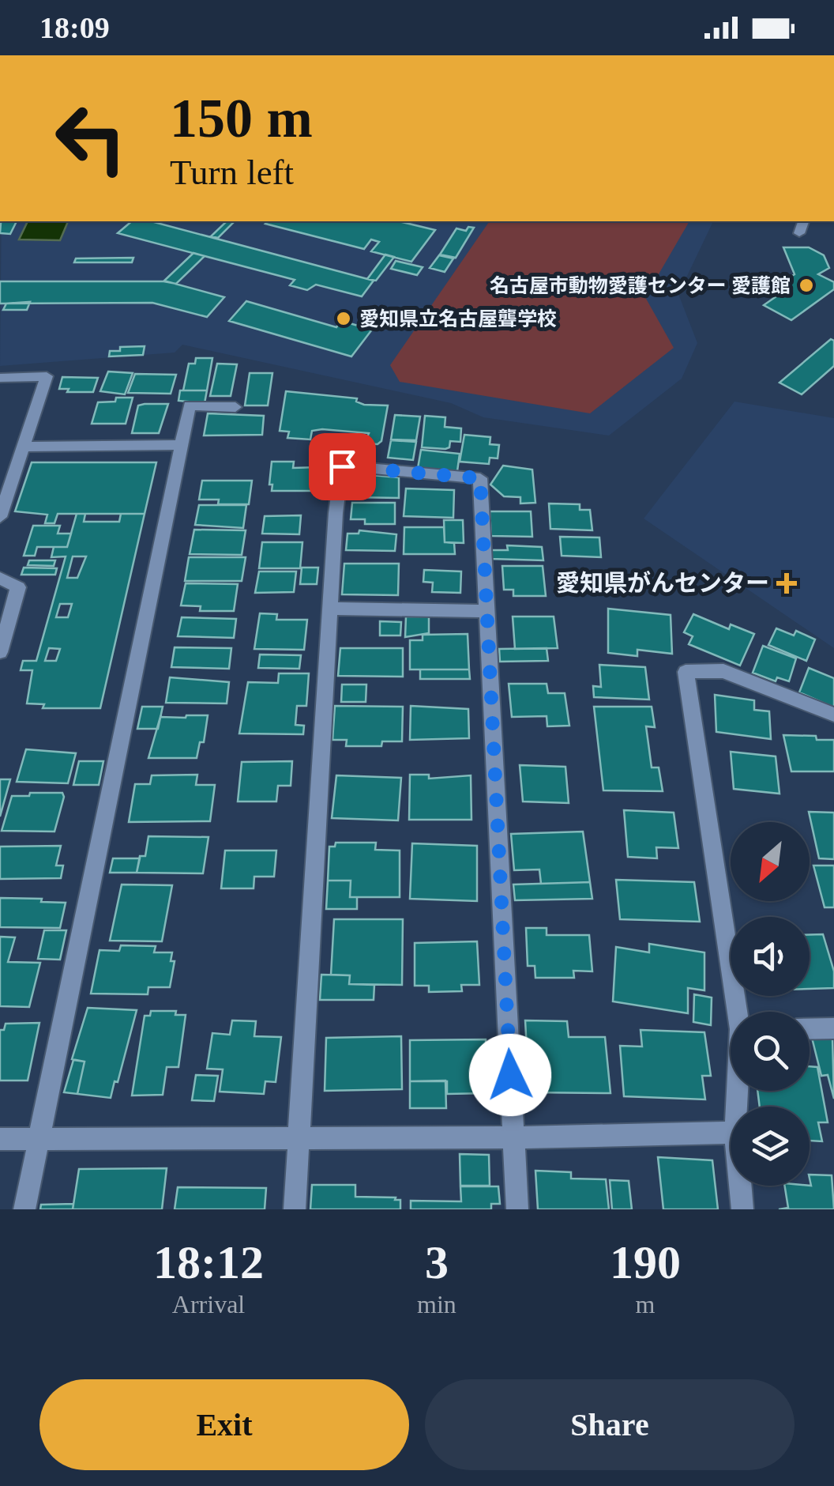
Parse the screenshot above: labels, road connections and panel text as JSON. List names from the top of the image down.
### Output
{
  "places": {
    "other": ["名古屋市動物愛護センター 愛護館", "愛知県立名古屋聾学校"],
    "health": ["愛知県がんセンター"]
  },
  "north": "bottom left",
  "page": {
    "status": "18:09",
    "turn": ["150 m", "Turn left"],
    "eta": [
      "18:12",
      "Arrival",
      "3",
      "min",
      "190",
      "m"
    ],
    "buttons": ["Exit", "Share"]
  }
}
